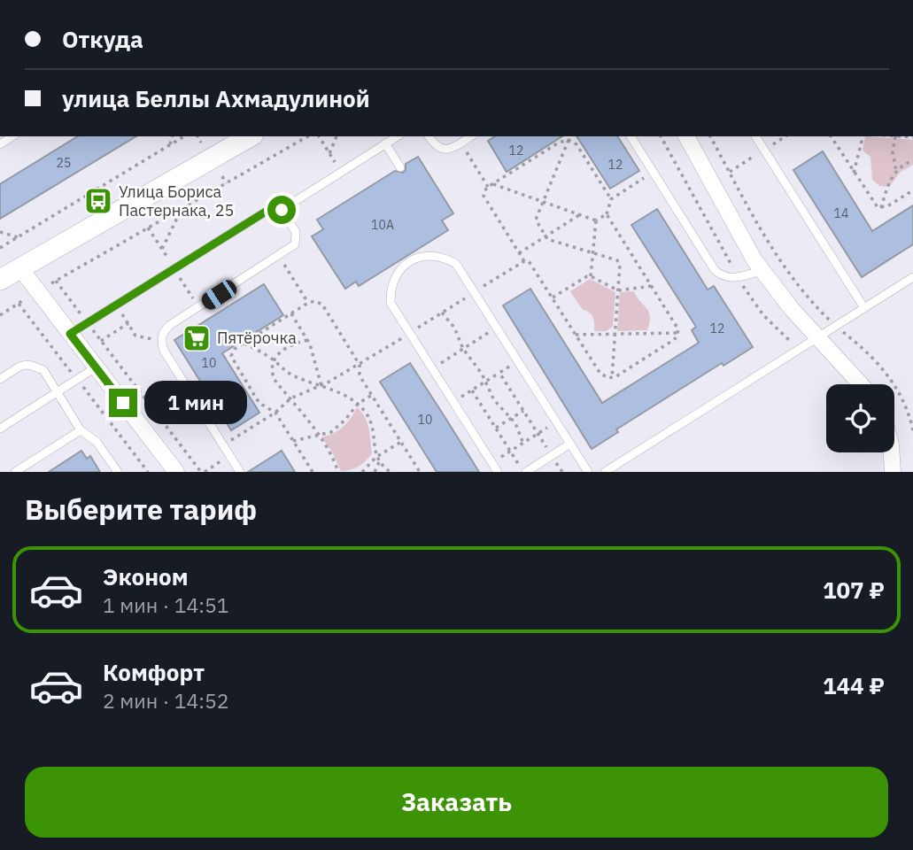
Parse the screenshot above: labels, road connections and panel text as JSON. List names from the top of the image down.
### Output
{
  "places": {
    "bus stop": ["Улица Бориса Пастернака, 25"],
    "supermarket": ["Пятёрочка"]
  },
  "house_numbers": [
    "12",
    "25",
    "12",
    "14",
    "10А",
    "12",
    "10",
    "10"
  ],
  "page": {
    "banner": ["Откуда", "улица Беллы Ахмадулиной"],
    "bubble": "1 мин",
    "heading": "Выберите тариф",
    "list": [
      {
        "name": "Эконом",
        "note": "1 мин · 14:51",
        "value": "107 ₽"
      },
      {
        "name": "Комфорт",
        "note": "2 мин · 14:52",
        "value": "144 ₽"
      }
    ],
    "buttons": "Заказать"
  }
}
